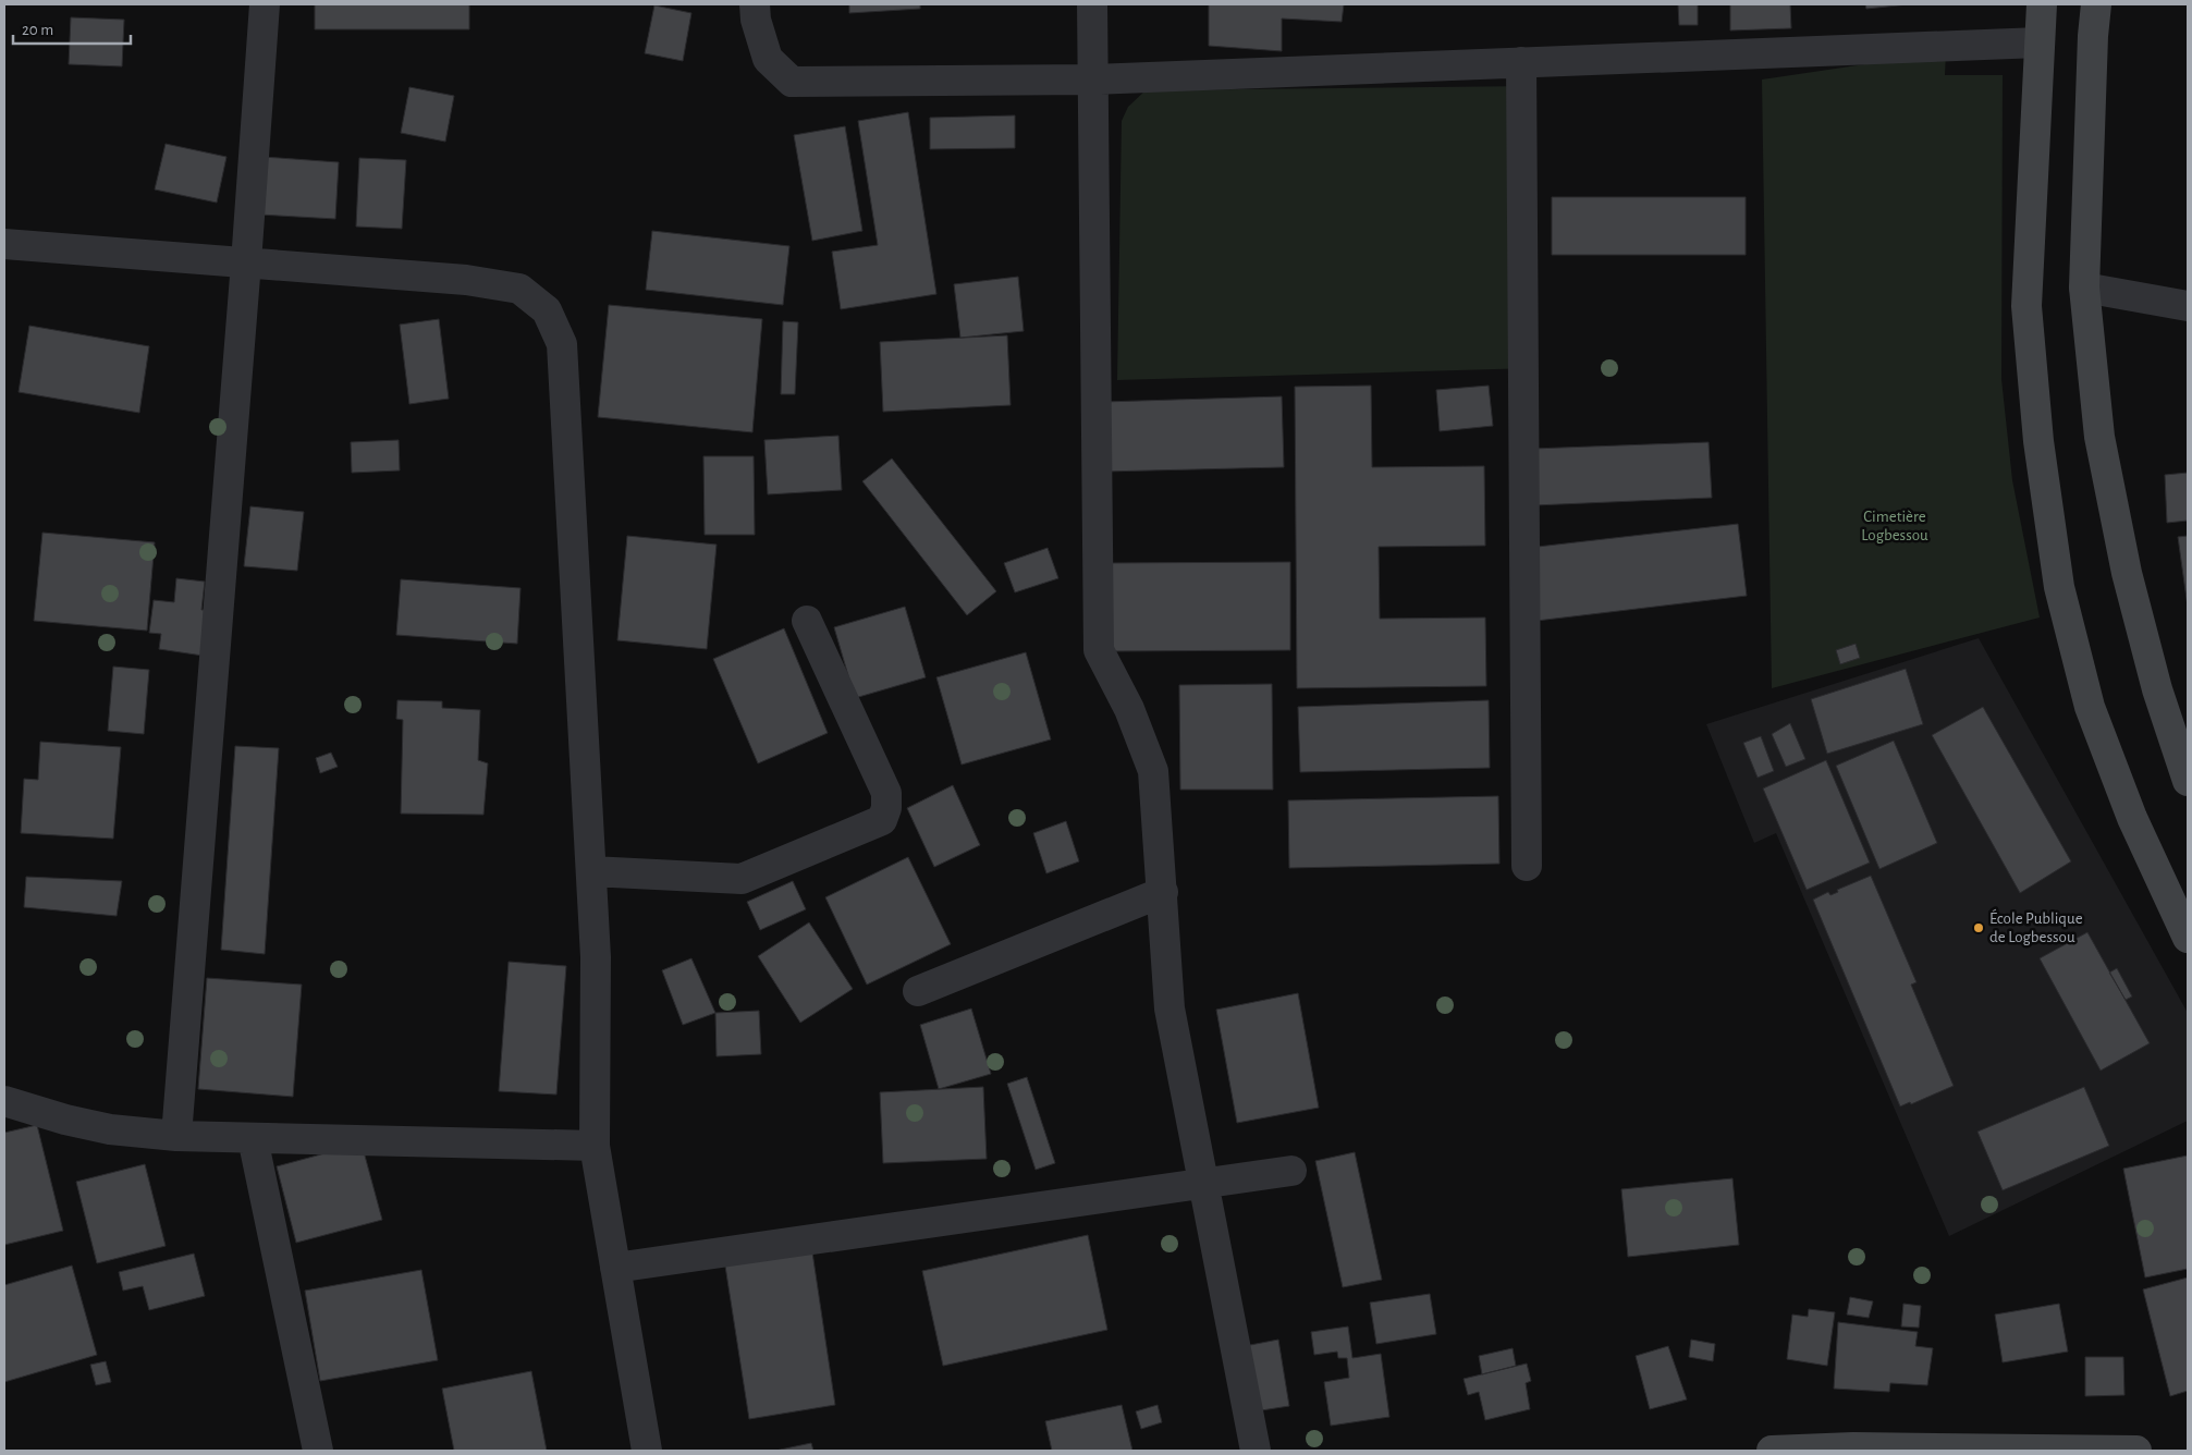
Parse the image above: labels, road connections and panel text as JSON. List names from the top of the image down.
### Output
{
  "parks": ["Cimetière Logbessou"],
  "places": ["École Publique de Logbessou"],
  "scale_bar": "20 m"
}
